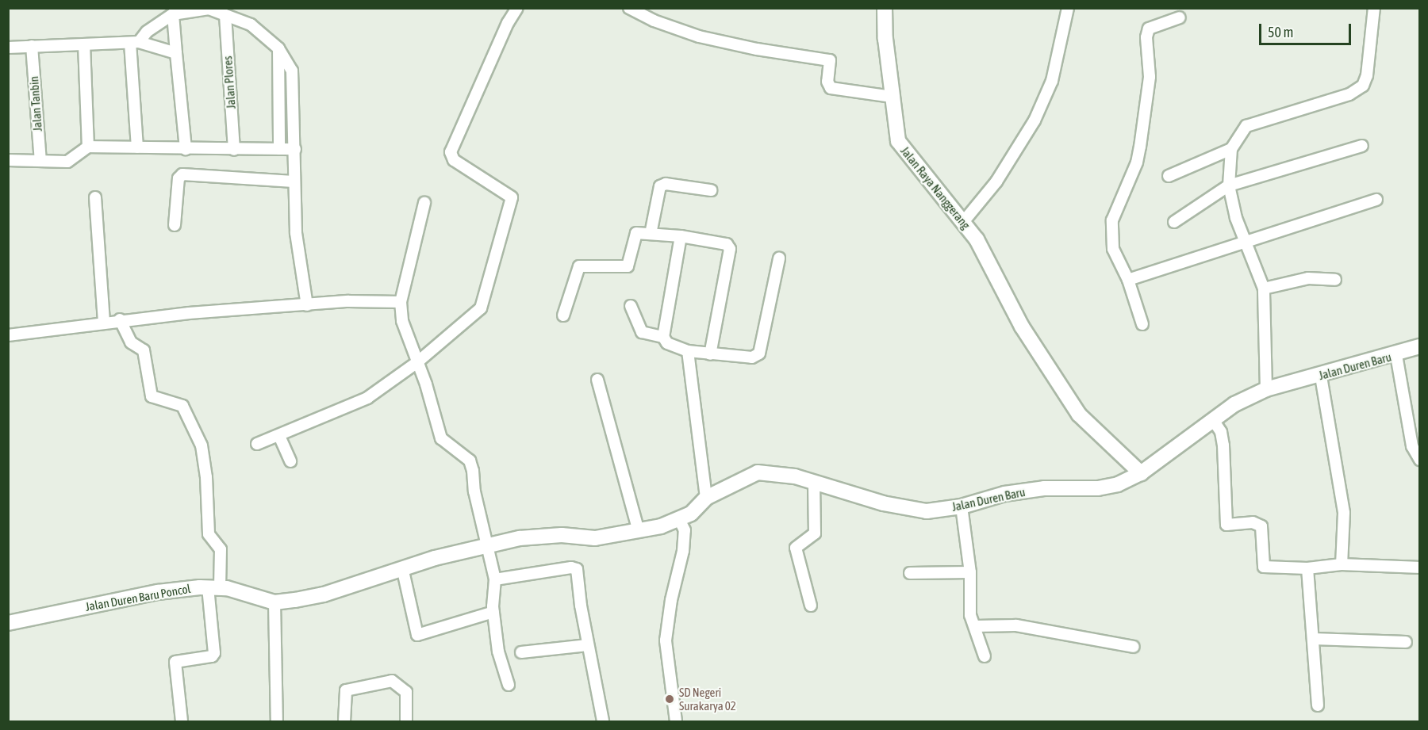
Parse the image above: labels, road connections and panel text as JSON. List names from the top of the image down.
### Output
{
  "streets": {
    "street": [
      "Jalan Plores",
      "Jalan Tanbin",
      "Jalan Raya Nanggerang",
      "Jalan Duren Baru",
      "Jalan Duren Baru Poncol"
    ]
  },
  "crossings": [
    ["Jalan Raya Nanggerang", "Jalan Duren Baru"],
    ["Jalan Duren Baru", "Jalan Duren Baru Poncol"]
  ],
  "places": ["SD Negeri Surakarya 02"],
  "scale_bar": "50 m"
}
